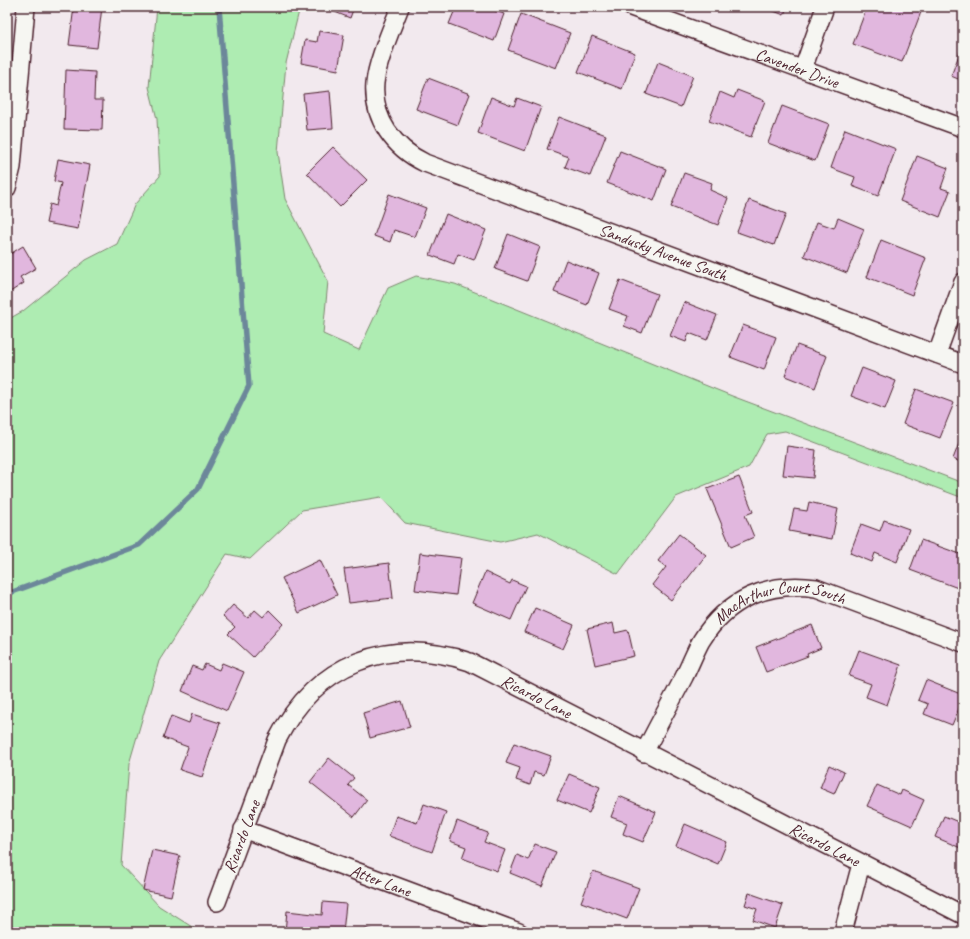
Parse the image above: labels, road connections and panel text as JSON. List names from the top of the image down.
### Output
{
  "streets": {
    "street": [
      "Cavender Drive",
      "Sandusky Avenue South",
      "MacArthur Court South",
      "Ricardo Lane",
      "Atter Lane"
    ]
  },
  "crossings": [
    ["MacArthur Court South", "Ricardo Lane"],
    ["Ricardo Lane", "Atter Lane"]
  ]
}
